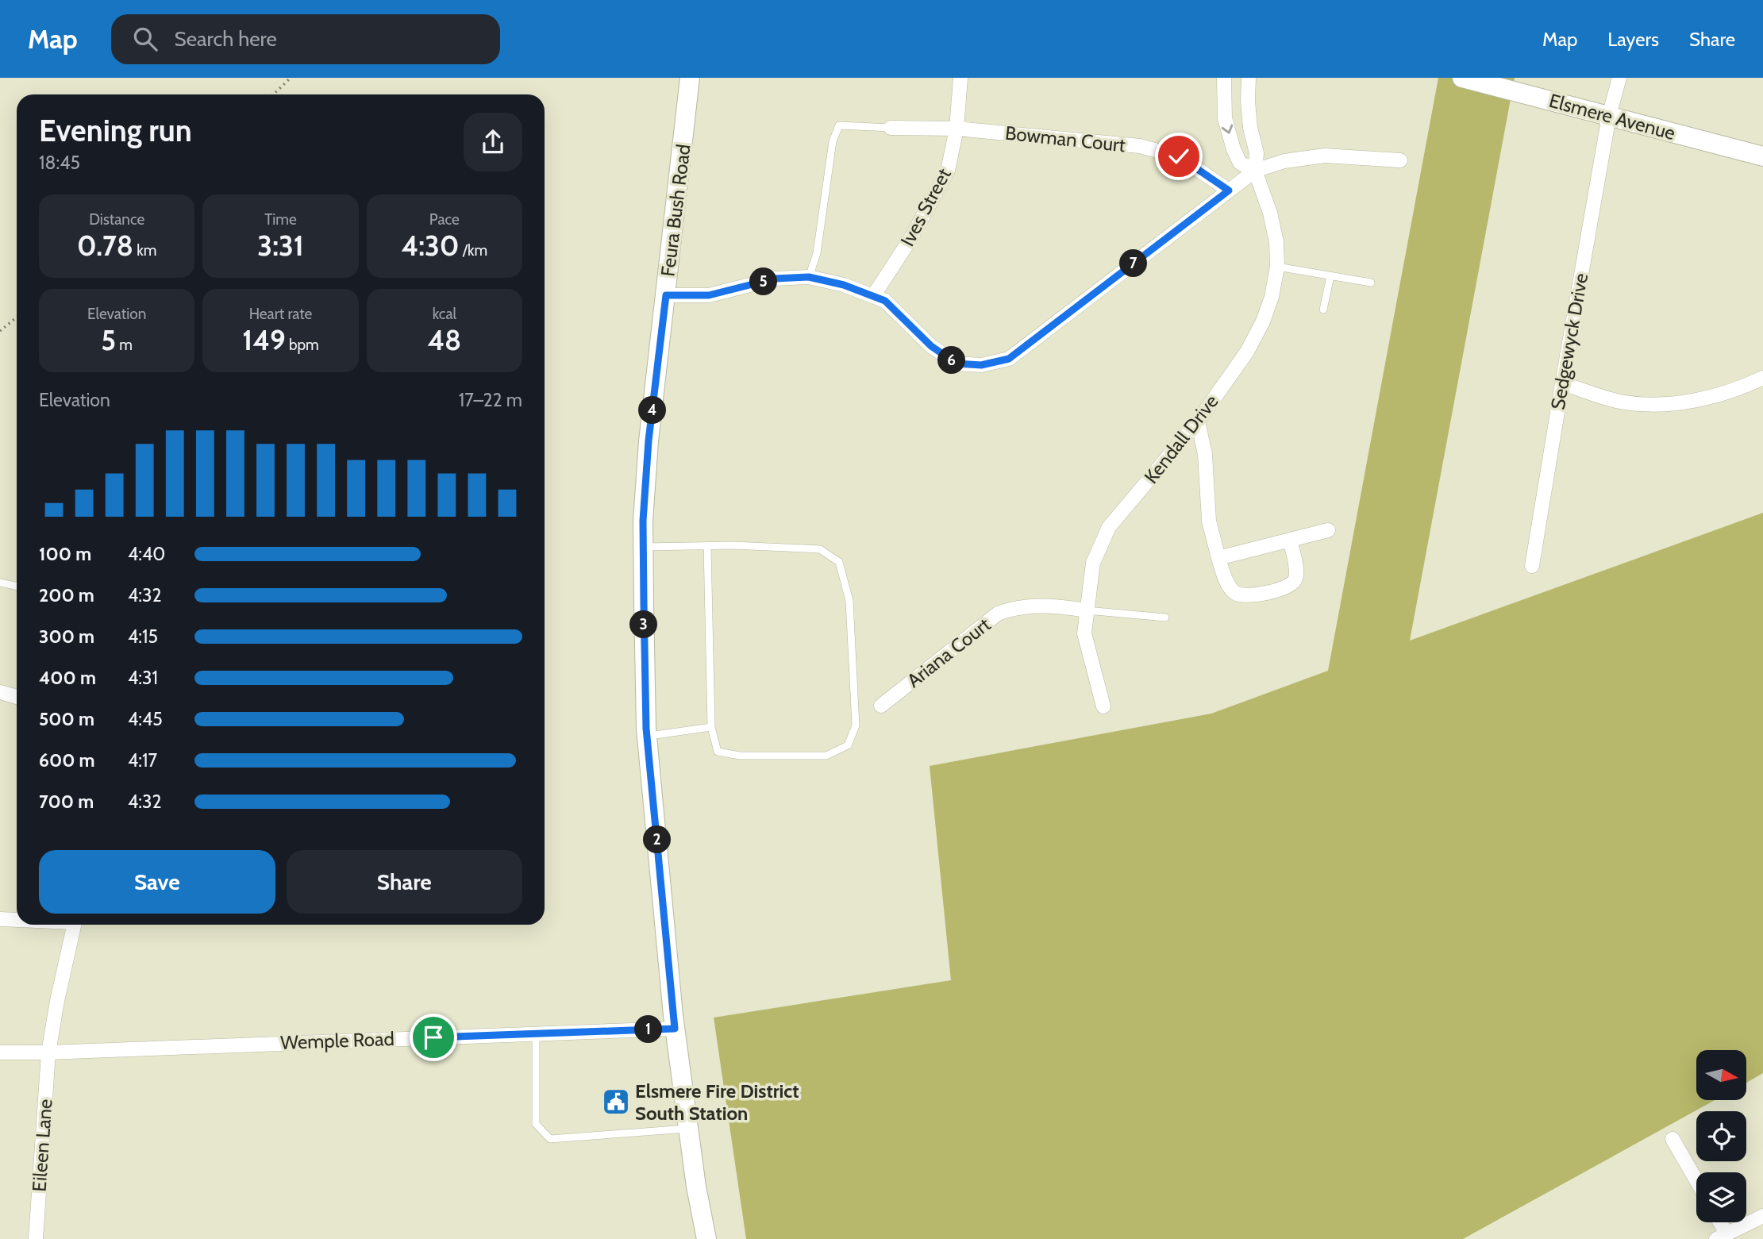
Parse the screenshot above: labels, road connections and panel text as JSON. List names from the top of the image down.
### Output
{
  "streets": {
    "main road": ["Elsmere Avenue", "Feura Bush Road"],
    "street": [
      "Bowman Court",
      "Ives Street",
      "Sedgewyck Drive",
      "Kendall Drive",
      "Ariana Court",
      "Wemple Road",
      "Eileen Lane"
    ]
  },
  "crossings": [
    ["Elsmere Avenue", "Sedgewyck Drive"],
    ["Bowman Court", "Ives Street"],
    ["Feura Bush Road", "Wemple Road"],
    ["Kendall Drive", "Ariana Court"],
    ["Wemple Road", "Eileen Lane"]
  ],
  "places": {
    "public building": ["Elsmere Fire District South Station"]
  },
  "north": "right",
  "page": {
    "header": "Map",
    "search": "Search here",
    "nav": ["Map", "Layers", "Share"],
    "heading": ["Evening run", "18:45"],
    "stats": [
      ["Distance", "0.78 km"],
      ["Time", "3:31"],
      ["Pace", "4:30 /km"],
      ["Elevation", "5 m"],
      ["Heart rate", "149 bpm"],
      ["kcal", "48"]
    ],
    "pins": [
      "7",
      "5",
      "6",
      "4",
      "3",
      "2",
      "1"
    ],
    "chart": ["Elevation", "17–22 m"],
    "list": [
      {
        "name": "100 m",
        "note": "4:40"
      },
      {
        "name": "200 m",
        "note": "4:32"
      },
      {
        "name": "300 m",
        "note": "4:15"
      },
      {
        "name": "400 m",
        "note": "4:31"
      },
      {
        "name": "500 m",
        "note": "4:45"
      },
      {
        "name": "600 m",
        "note": "4:17"
      },
      {
        "name": "700 m",
        "note": "4:32"
      }
    ],
    "buttons": ["Save", "Share"]
  }
}
